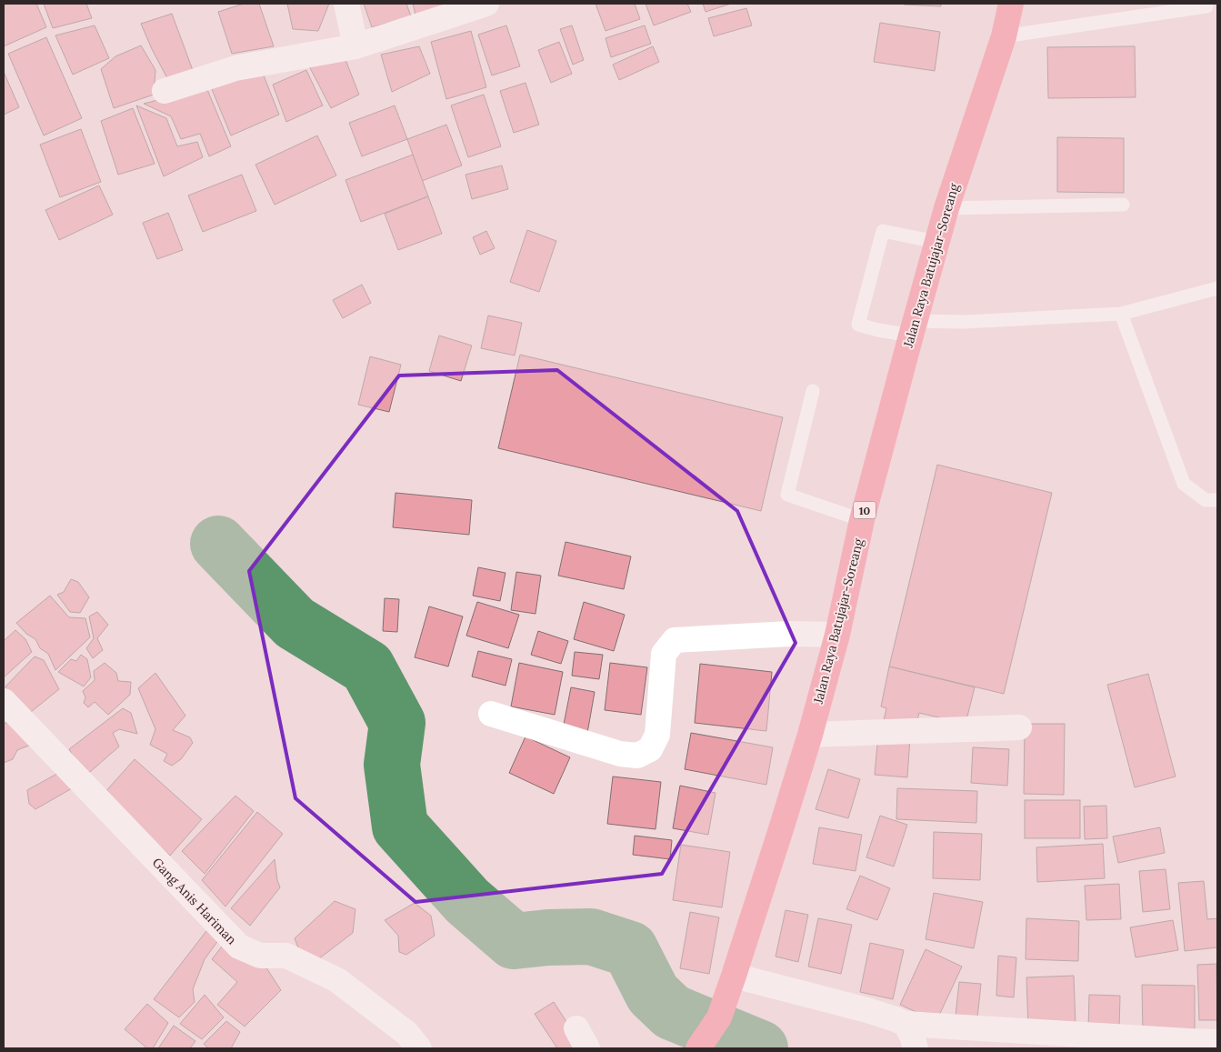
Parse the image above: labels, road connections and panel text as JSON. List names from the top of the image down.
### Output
{
  "streets": {
    "highway": ["Jalan Raya Batujajar-Soreang", "10"],
    "street": ["Gang Anis Hariman"]
  }
}
